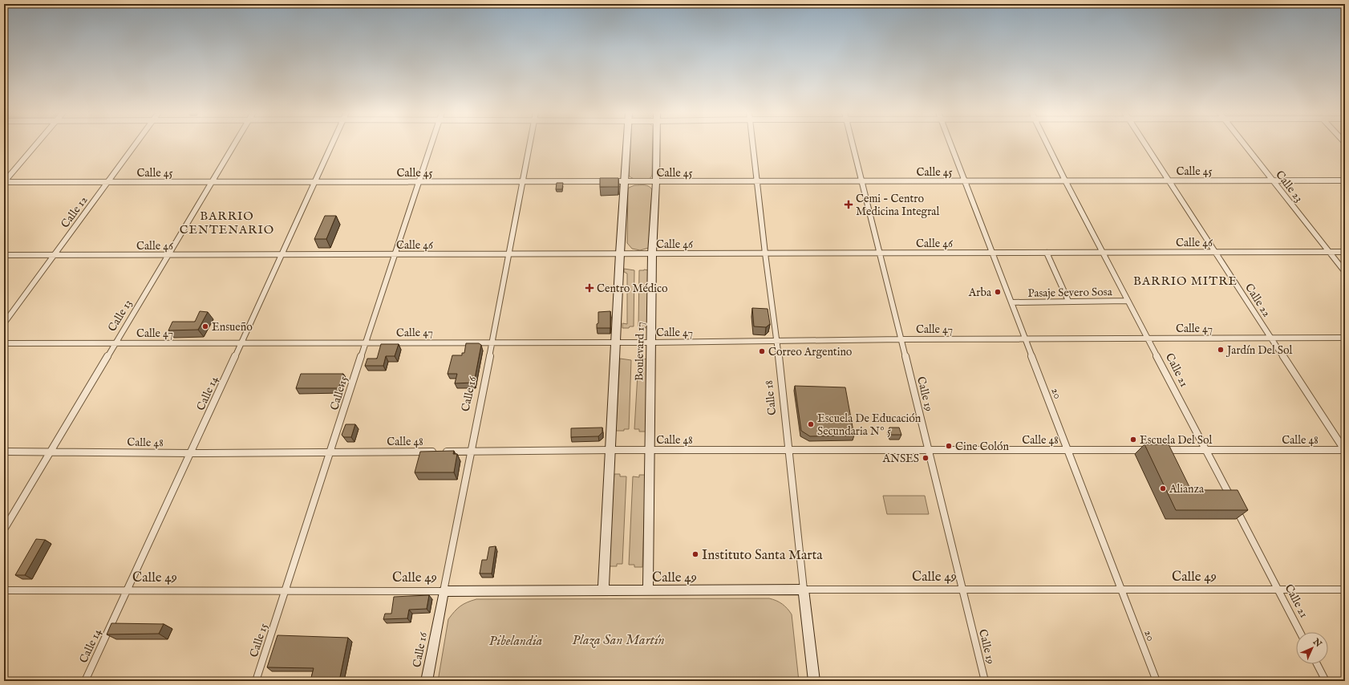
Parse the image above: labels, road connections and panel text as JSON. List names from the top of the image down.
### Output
{
  "streets": {
    "main road": [
      "Boulevard 17",
      "Calle 16",
      "Calle 18",
      "Calle 49"
    ],
    "street": [
      "Calle 45",
      "Calle 23",
      "Calle 12",
      "Calle 46",
      "Pasaje Severo Sosa",
      "Calle 22",
      "Calle 13",
      "Calle 47",
      "Calle 21",
      "Calle 14",
      "Calle 15",
      "20",
      "Calle 19",
      "Calle 48"
    ]
  },
  "crossings": [
    ["Calle 45", "Calle 23"],
    ["Calle 45", "Calle 12"],
    ["Calle 45", "Calle 22"],
    ["Calle 45", "Calle 13"],
    ["Calle 45", "Boulevard 17"],
    ["Calle 45", "Calle 21"],
    ["Calle 45", "Calle 14"],
    ["Calle 45", "Calle 15"],
    ["Calle 45", "20"],
    ["Calle 45", "Calle 16"],
    ["Calle 45", "Calle 19"],
    ["Calle 45", "Calle 18"],
    ["Calle 23", "Calle 46"],
    ["Calle 12", "Calle 46"],
    ["Calle 46", "Calle 22"],
    ["Calle 46", "Calle 13"],
    ["Calle 46", "Boulevard 17"],
    ["Calle 46", "Calle 21"],
    ["Calle 46", "Calle 14"],
    ["Calle 46", "Calle 15"],
    ["Calle 46", "20"],
    ["Calle 46", "Calle 16"],
    ["Calle 46", "Calle 19"],
    ["Calle 46", "Calle 18"],
    ["Pasaje Severo Sosa", "Calle 21"],
    ["Pasaje Severo Sosa", "20"],
    ["Calle 22", "Calle 47"],
    ["Calle 22", "Calle 48"],
    ["Calle 13", "Calle 47"],
    ["Calle 13", "Calle 48"],
    ["Calle 47", "Boulevard 17"],
    ["Calle 47", "Calle 21"],
    ["Calle 47", "Calle 14"],
    ["Calle 47", "Calle 15"],
    ["Calle 47", "20"],
    ["Calle 47", "Calle 16"],
    ["Calle 47", "Calle 19"],
    ["Calle 47", "Calle 18"],
    ["Boulevard 17", "Calle 48"],
    ["Boulevard 17", "Calle 49"],
    ["Calle 21", "Calle 48"],
    ["Calle 21", "Calle 49"],
    ["Calle 14", "Calle 48"],
    ["Calle 14", "Calle 49"],
    ["Calle 15", "Calle 48"],
    ["Calle 15", "Calle 49"],
    ["20", "Calle 48"],
    ["20", "Calle 49"],
    ["Calle 16", "Calle 48"],
    ["Calle 16", "Calle 49"],
    ["Calle 19", "Calle 48"],
    ["Calle 19", "Calle 49"],
    ["Calle 18", "Calle 48"],
    ["Calle 18", "Calle 49"]
  ],
  "districts": ["BARRIO CENTENARIO", "BARRIO MITRE"],
  "parks": ["Plaza San Martín", "Pibelandia"],
  "places": {
    "health": ["Cemi - Centro Medicina Integral", "Centro Médico"],
    "other": [
      "Arba",
      "Ensueño",
      "Jardín Del Sol",
      "Correo Argentino",
      "Escuela De Educación Secundaria Nº 5",
      "Escuela Del Sol",
      "Cine Colón",
      "ANSES",
      "Alianza",
      "Instituto Santa Marta"
    ]
  },
  "north": "top right"
}
